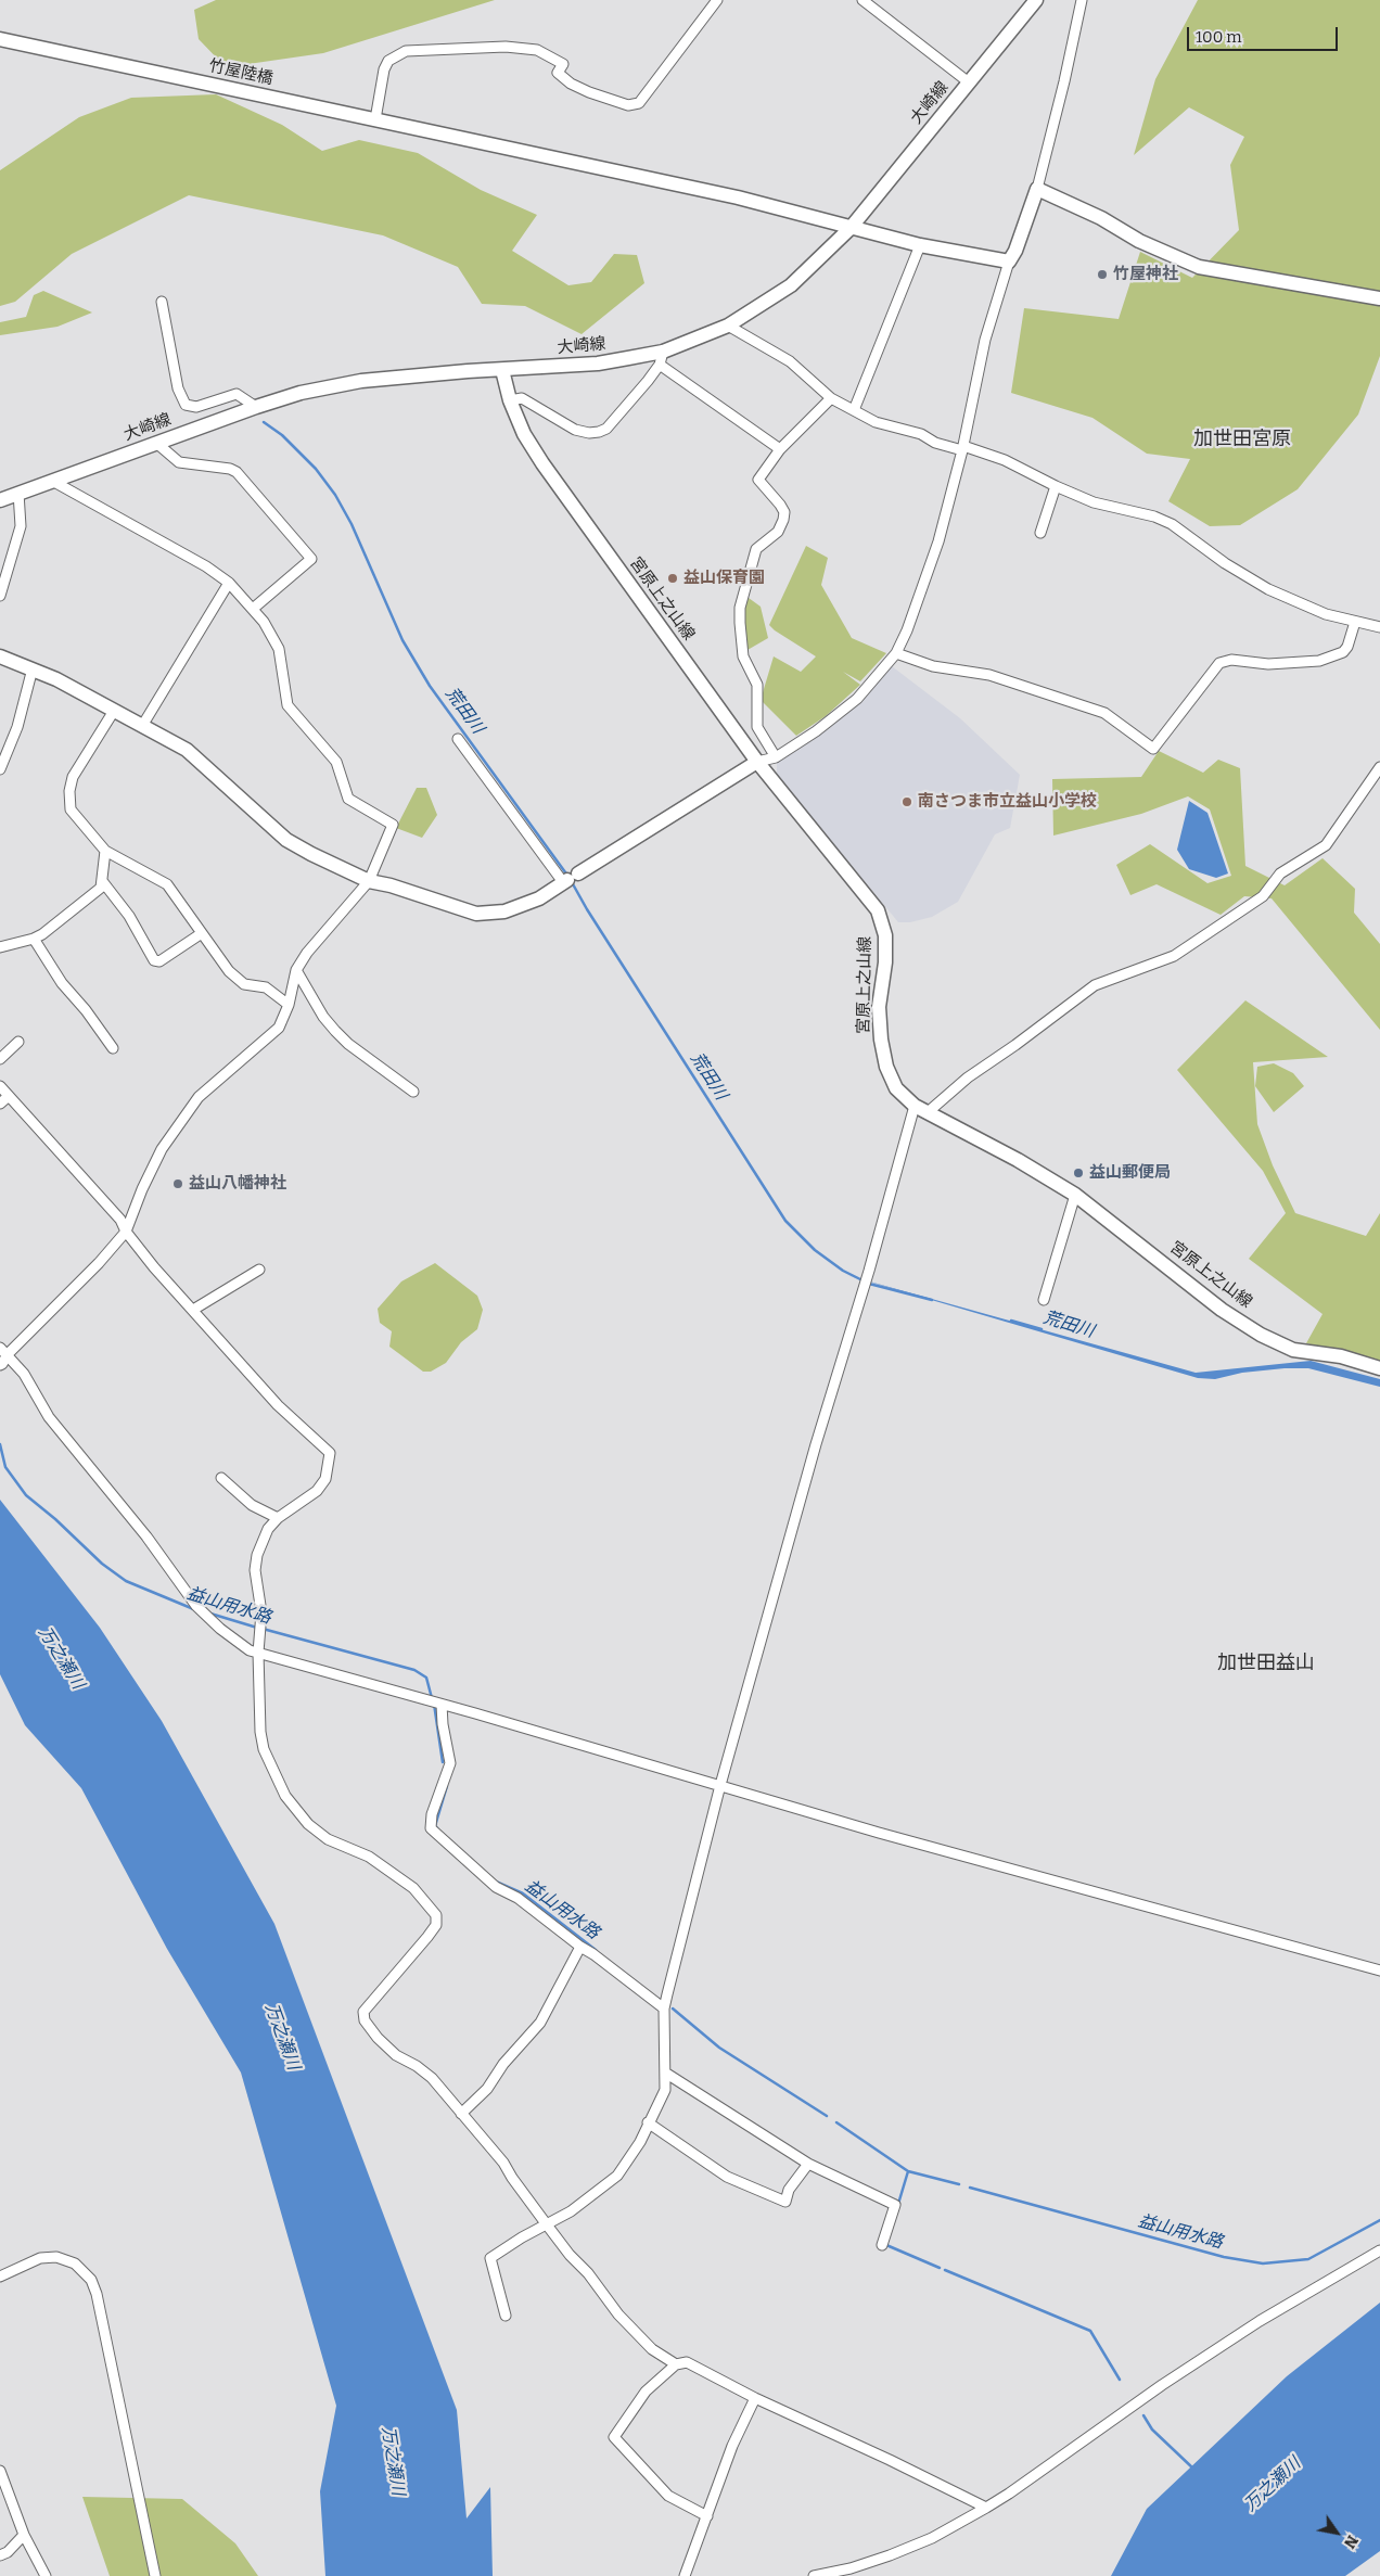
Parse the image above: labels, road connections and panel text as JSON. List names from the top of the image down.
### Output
{
  "streets": {
    "street": ["竹屋陸橋", "大崎線", "宮原上之山線"]
  },
  "crossings": [
    ["竹屋陸橋", "大崎線"],
    ["大崎線", "宮原上之山線"]
  ],
  "districts": ["加世田宮原", "加世田益山"],
  "water": ["荒田川", "益山用水路", "万之瀬川"],
  "places": [
    "竹屋神社",
    "益山保育園",
    "南さつま市立益山小学校",
    "益山郵便局",
    "益山八幡神社"
  ],
  "scale_bar": "100 m",
  "north": "bottom right"
}
